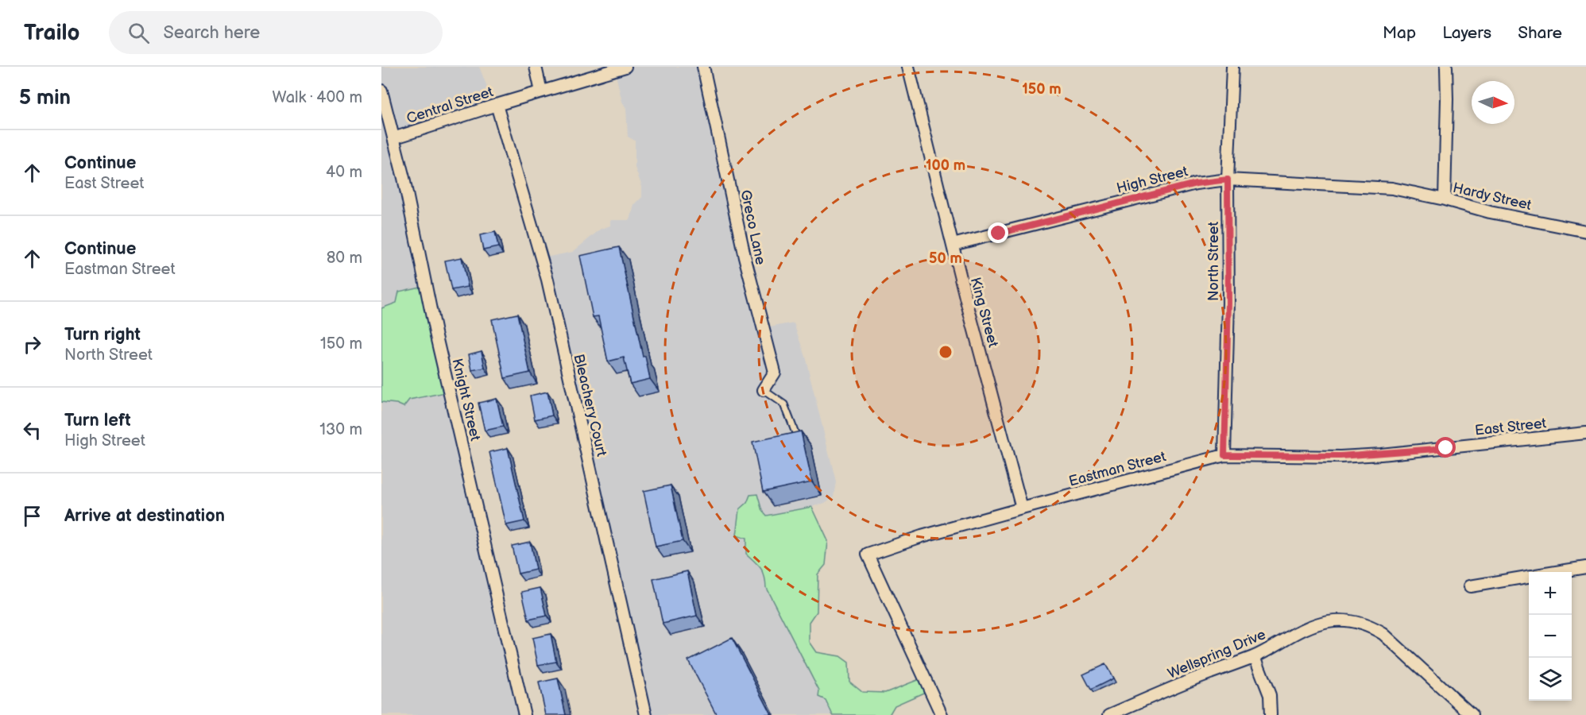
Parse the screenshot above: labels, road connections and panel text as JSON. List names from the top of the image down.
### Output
{
  "streets": {
    "street": [
      "Central Street",
      "High Street",
      "Hardy Street",
      "Greco Lane",
      "North Street",
      "King Street",
      "Knight Street",
      "Bleachery Court",
      "East Street",
      "Eastman Street",
      "Wellspring Drive"
    ]
  },
  "crossings": [
    ["Central Street", "Knight Street"],
    ["Central Street", "Bleachery Court"],
    ["High Street", "Hardy Street"],
    ["High Street", "North Street"],
    ["High Street", "King Street"],
    ["North Street", "Eastman Street"],
    ["King Street", "Eastman Street"],
    ["East Street", "Eastman Street"]
  ],
  "north": "right",
  "page": {
    "header": "Trailo",
    "search": "Search here",
    "nav": ["Map", "Layers", "Share"],
    "heading": ["5 min", "Walk · 400 m"],
    "list": [
      ["Continue", "East Street", "40 m"],
      ["Continue", "Eastman Street", "80 m"],
      ["Turn right", "North Street", "150 m"],
      ["Turn left", "High Street", "130 m"],
      "Arrive at destination"
    ],
    "map_buttons": ["+", "−"]
  },
  "rings": ["150 m", "100 m", "50 m"]
}
